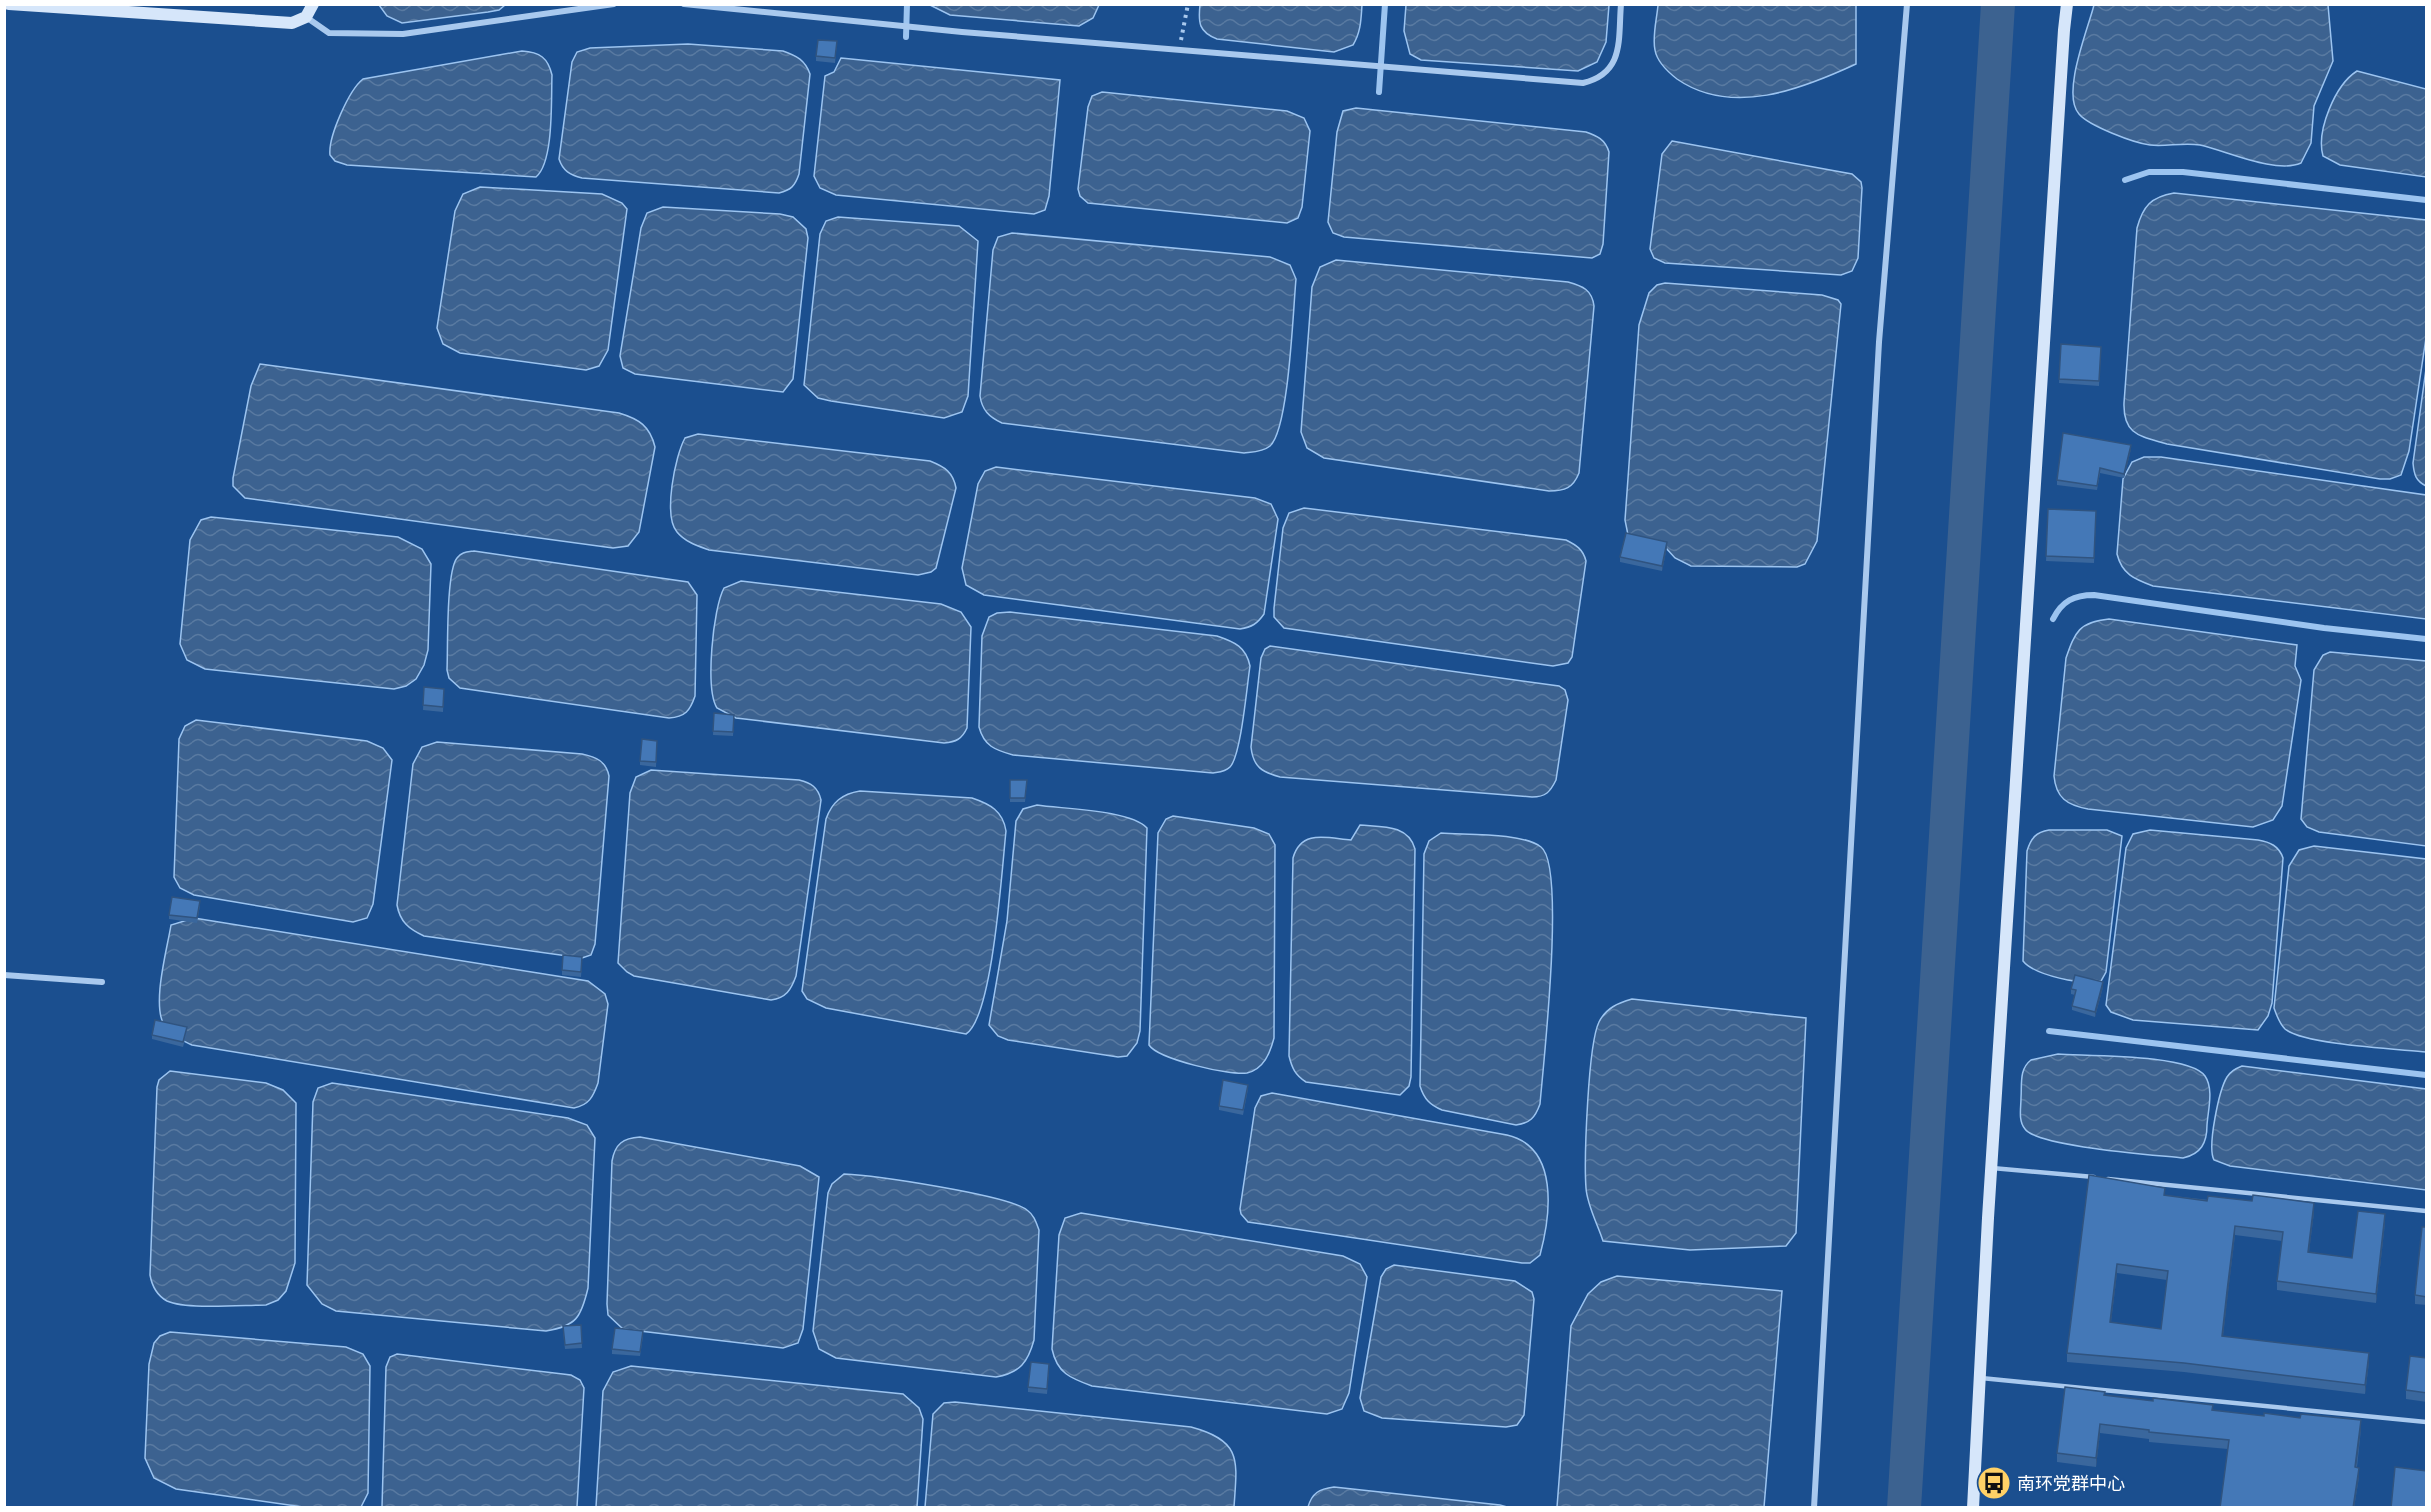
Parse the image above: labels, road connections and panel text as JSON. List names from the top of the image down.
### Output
{
  "places": {
    "bus stop": ["南环党群中心"]
  }
}
